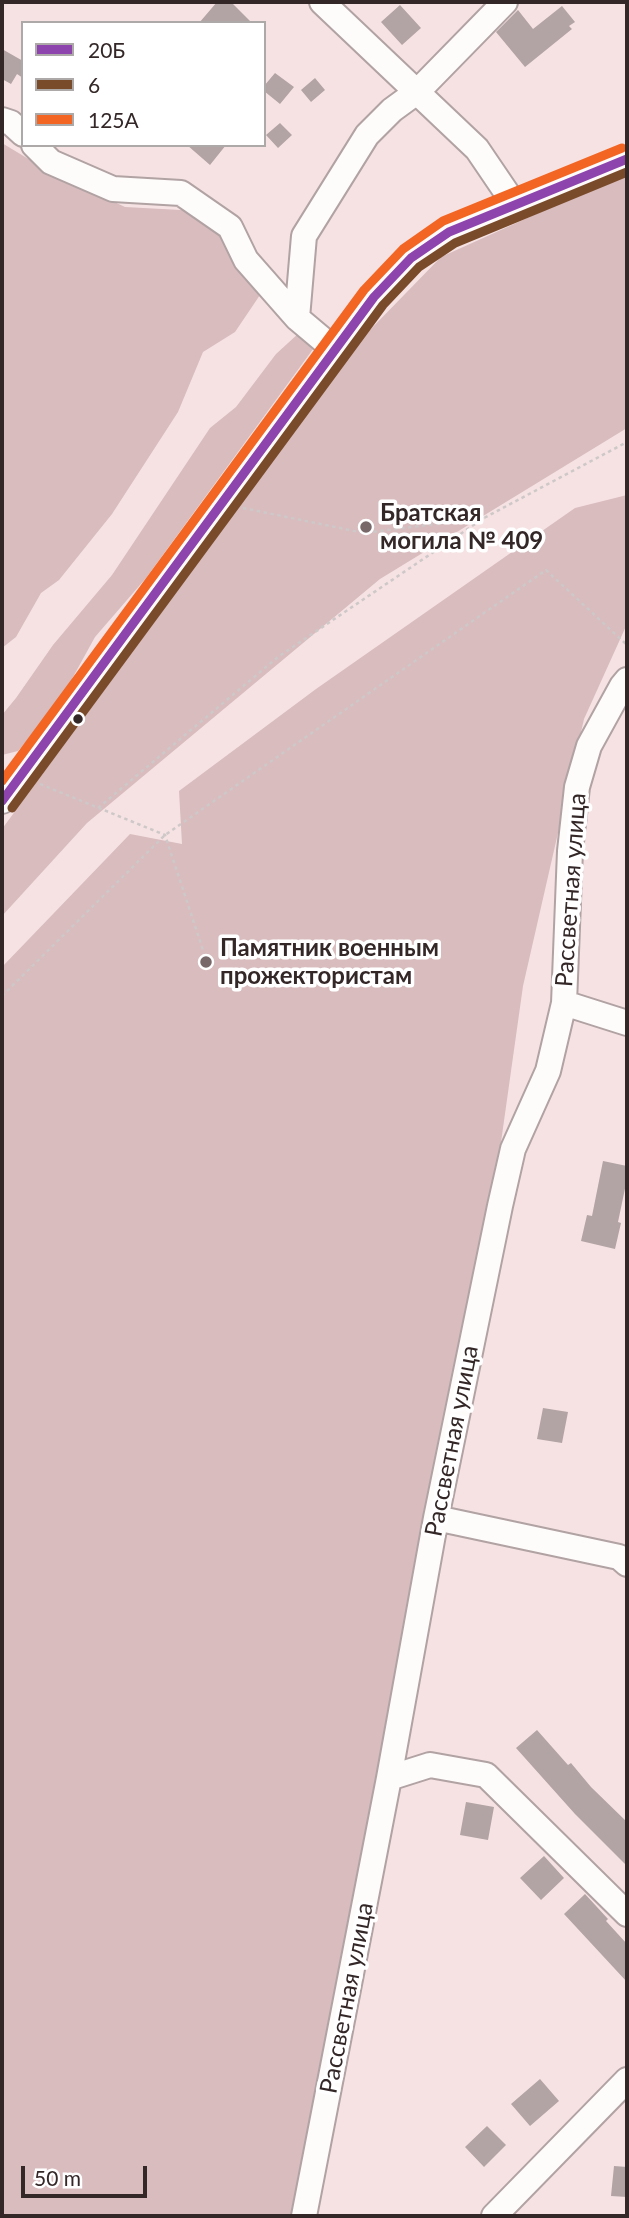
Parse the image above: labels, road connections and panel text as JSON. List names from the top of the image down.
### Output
{
  "streets": {
    "street": ["Рассветная улица"]
  },
  "places": ["Братская могила № 409", "Памятник военным прожектористам"],
  "lines": ["transit line 125А", "transit line 20Б", "transit line 6"],
  "legend": ["20Б", "6", "125А"],
  "scale_bar": "50 m"
}
